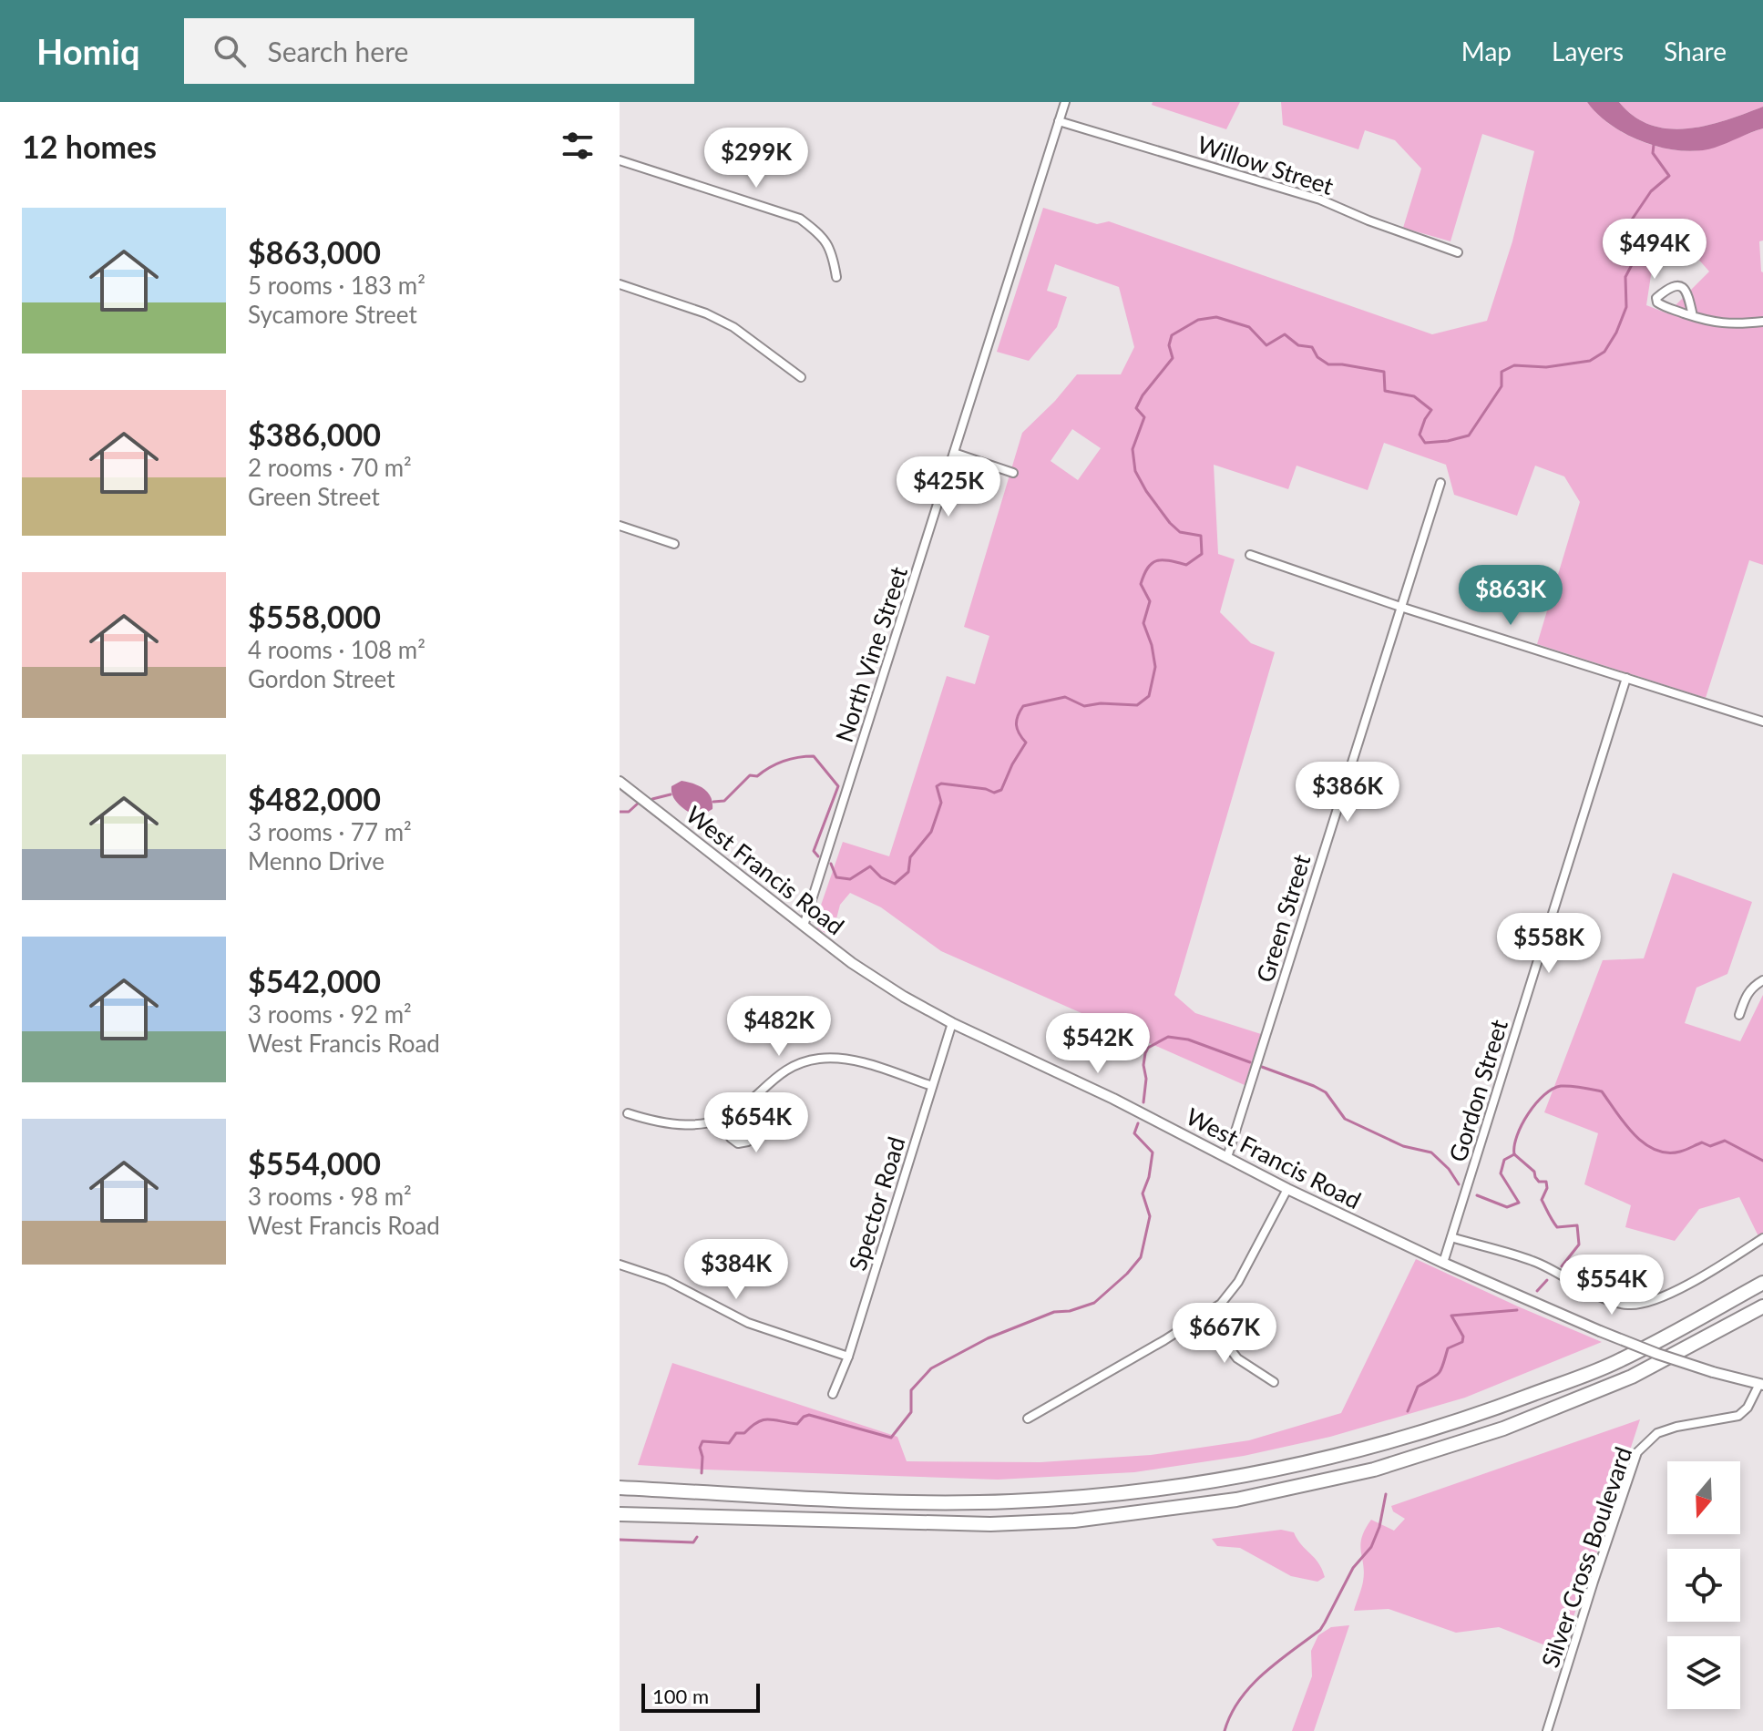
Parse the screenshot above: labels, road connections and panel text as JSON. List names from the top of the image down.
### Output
{
  "streets": {
    "street": [
      "Willow Street",
      "North Vine Street",
      "West Francis Road",
      "Green Street",
      "Gordon Street",
      "Spector Road",
      "Silver Cross Boulevard"
    ]
  },
  "crossings": [
    ["Willow Street", "North Vine Street"],
    ["North Vine Street", "West Francis Road"],
    ["West Francis Road", "Green Street"],
    ["West Francis Road", "Gordon Street"],
    ["West Francis Road", "Spector Road"],
    ["West Francis Road", "Silver Cross Boulevard"]
  ],
  "scale_bar": "100 m",
  "north": "bottom",
  "page": {
    "header": "Homiq",
    "search": "Search here",
    "nav": ["Map", "Layers", "Share"],
    "heading": "12 homes",
    "price": [
      "$299K",
      "$494K",
      "$425K",
      "$863K",
      "$386K",
      "$558K",
      "$482K",
      "$542K",
      "$654K",
      "$384K",
      "$554K",
      "$667K"
    ],
    "list": [
      {
        "name": "$863,000",
        "note": "5 rooms · 183 m² · Sycamore Street"
      },
      {
        "name": "$386,000",
        "note": "2 rooms · 70 m² · Green Street"
      },
      {
        "name": "$558,000",
        "note": "4 rooms · 108 m² · Gordon Street"
      },
      {
        "name": "$482,000",
        "note": "3 rooms · 77 m² · Menno Drive"
      },
      {
        "name": "$542,000",
        "note": "3 rooms · 92 m² · West Francis Road"
      },
      {
        "name": "$554,000",
        "note": "3 rooms · 98 m² · West Francis Road"
      }
    ],
    "scale": "100 m"
  }
}
